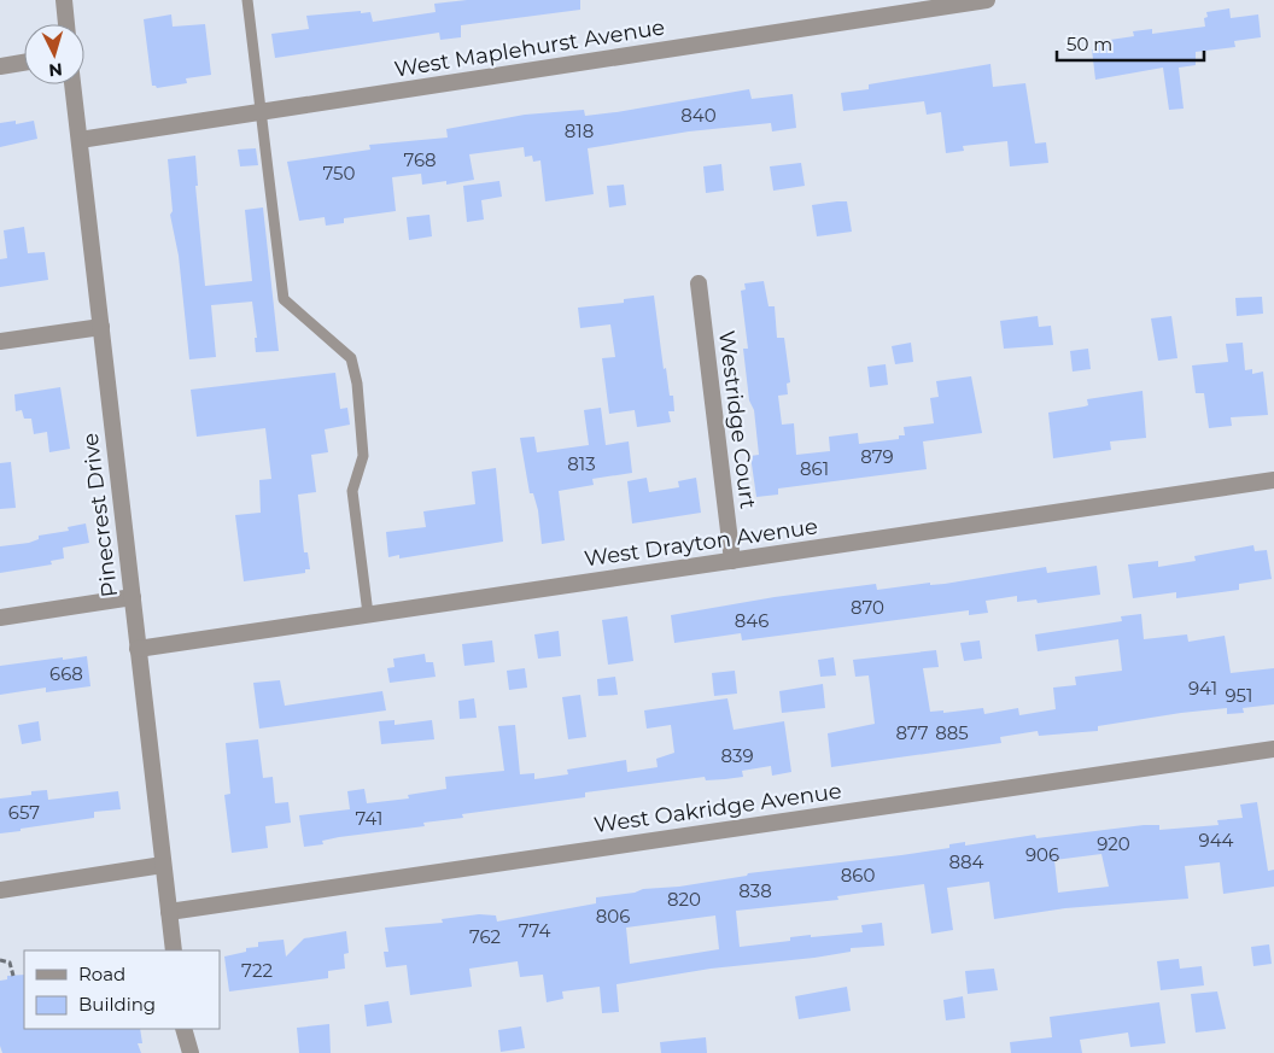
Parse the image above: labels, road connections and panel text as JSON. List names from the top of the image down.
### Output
{
  "streets": {
    "street": [
      "West Maplehurst Avenue",
      "Westridge Court",
      "Pinecrest Drive",
      "West Drayton Avenue",
      "West Oakridge Avenue"
    ]
  },
  "crossings": [
    ["West Maplehurst Avenue", "Pinecrest Drive"],
    ["Westridge Court", "West Drayton Avenue"],
    ["Pinecrest Drive", "West Drayton Avenue"],
    ["Pinecrest Drive", "West Oakridge Avenue"]
  ],
  "house_numbers": [
    "840",
    "818",
    "768",
    "750",
    "879",
    "813",
    "861",
    "870",
    "846",
    "668",
    "941",
    "951",
    "877",
    "885",
    "839",
    "657",
    "741",
    "944",
    "920",
    "906",
    "884",
    "860",
    "838",
    "820",
    "806",
    "774",
    "762",
    "722"
  ],
  "legend": ["Road", "Building"],
  "scale_bar": "50 m",
  "north": "bottom"
}
